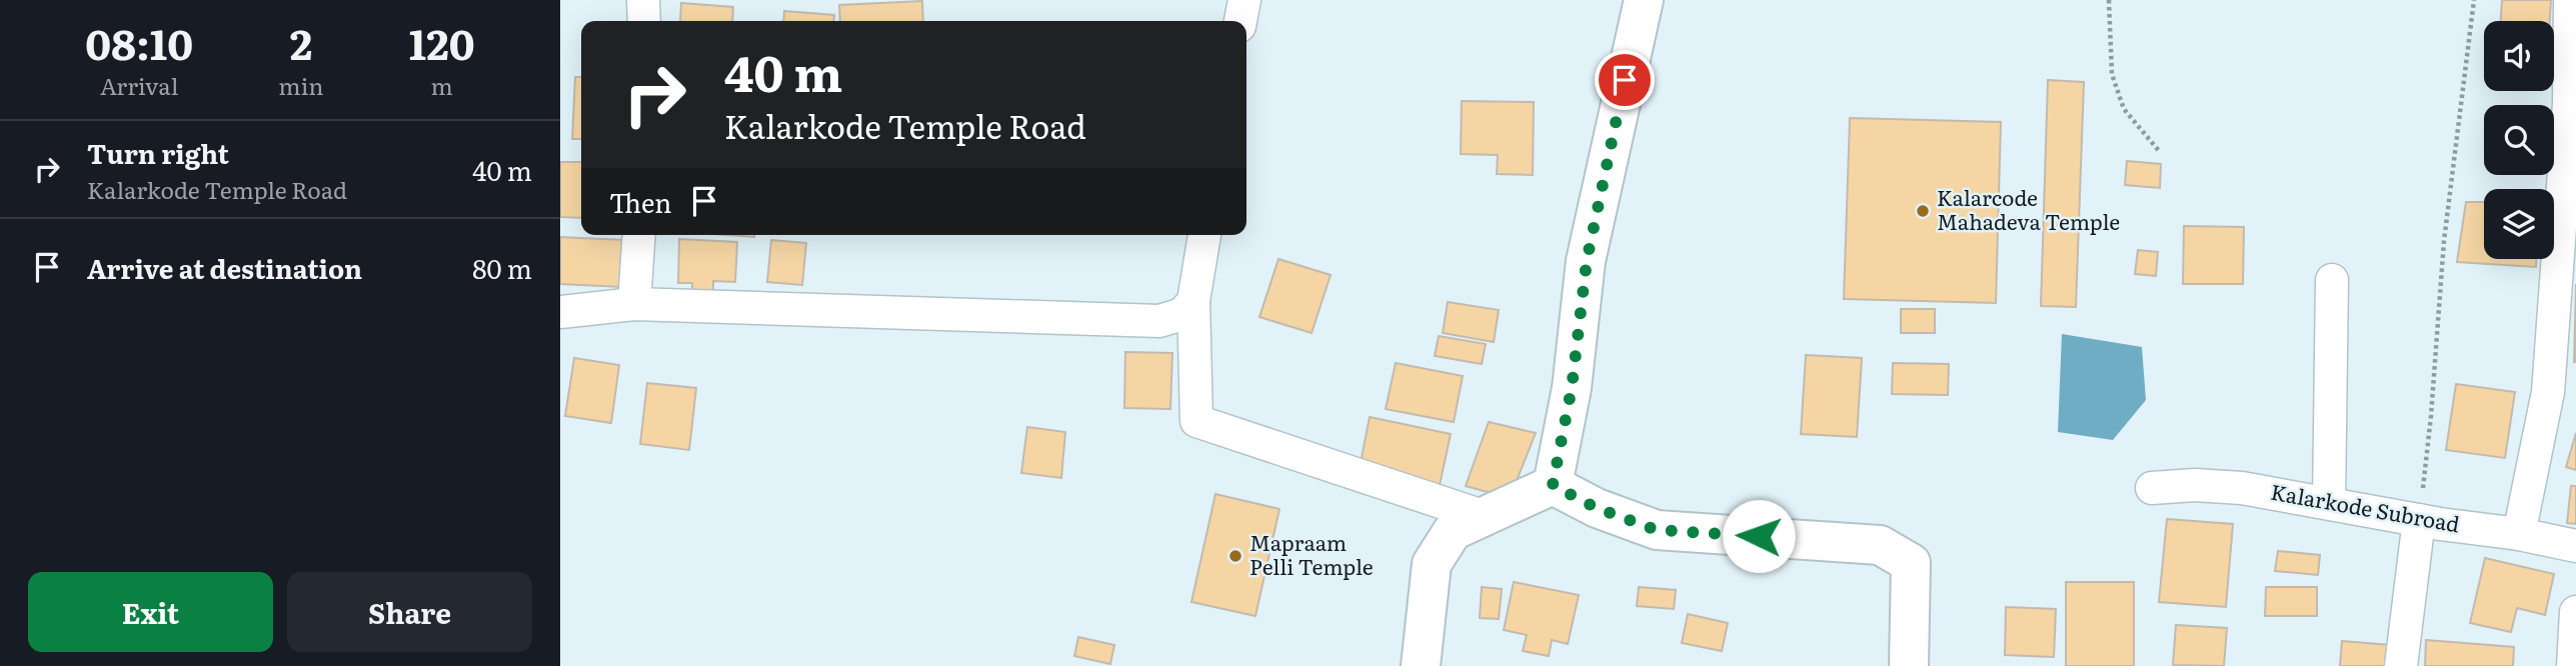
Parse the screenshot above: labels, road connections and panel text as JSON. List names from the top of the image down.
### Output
{
  "streets": {
    "street": ["Kalarkode Subroad"]
  },
  "places": ["Kalarcode Mahadeva Temple", "Mapraam Pelli Temple"],
  "page": {
    "eta": [
      "08:10",
      "Arrival",
      "2",
      "min",
      "120",
      "m"
    ],
    "turn": ["40 m", "Kalarkode Temple Road"],
    "list": [
      {
        "name": "Turn right",
        "note": "Kalarkode Temple Road",
        "value": "40 m"
      },
      {
        "name": "Arrive at destination",
        "value": "80 m"
      }
    ],
    "then": "Then",
    "buttons": ["Exit", "Share"]
  }
}
